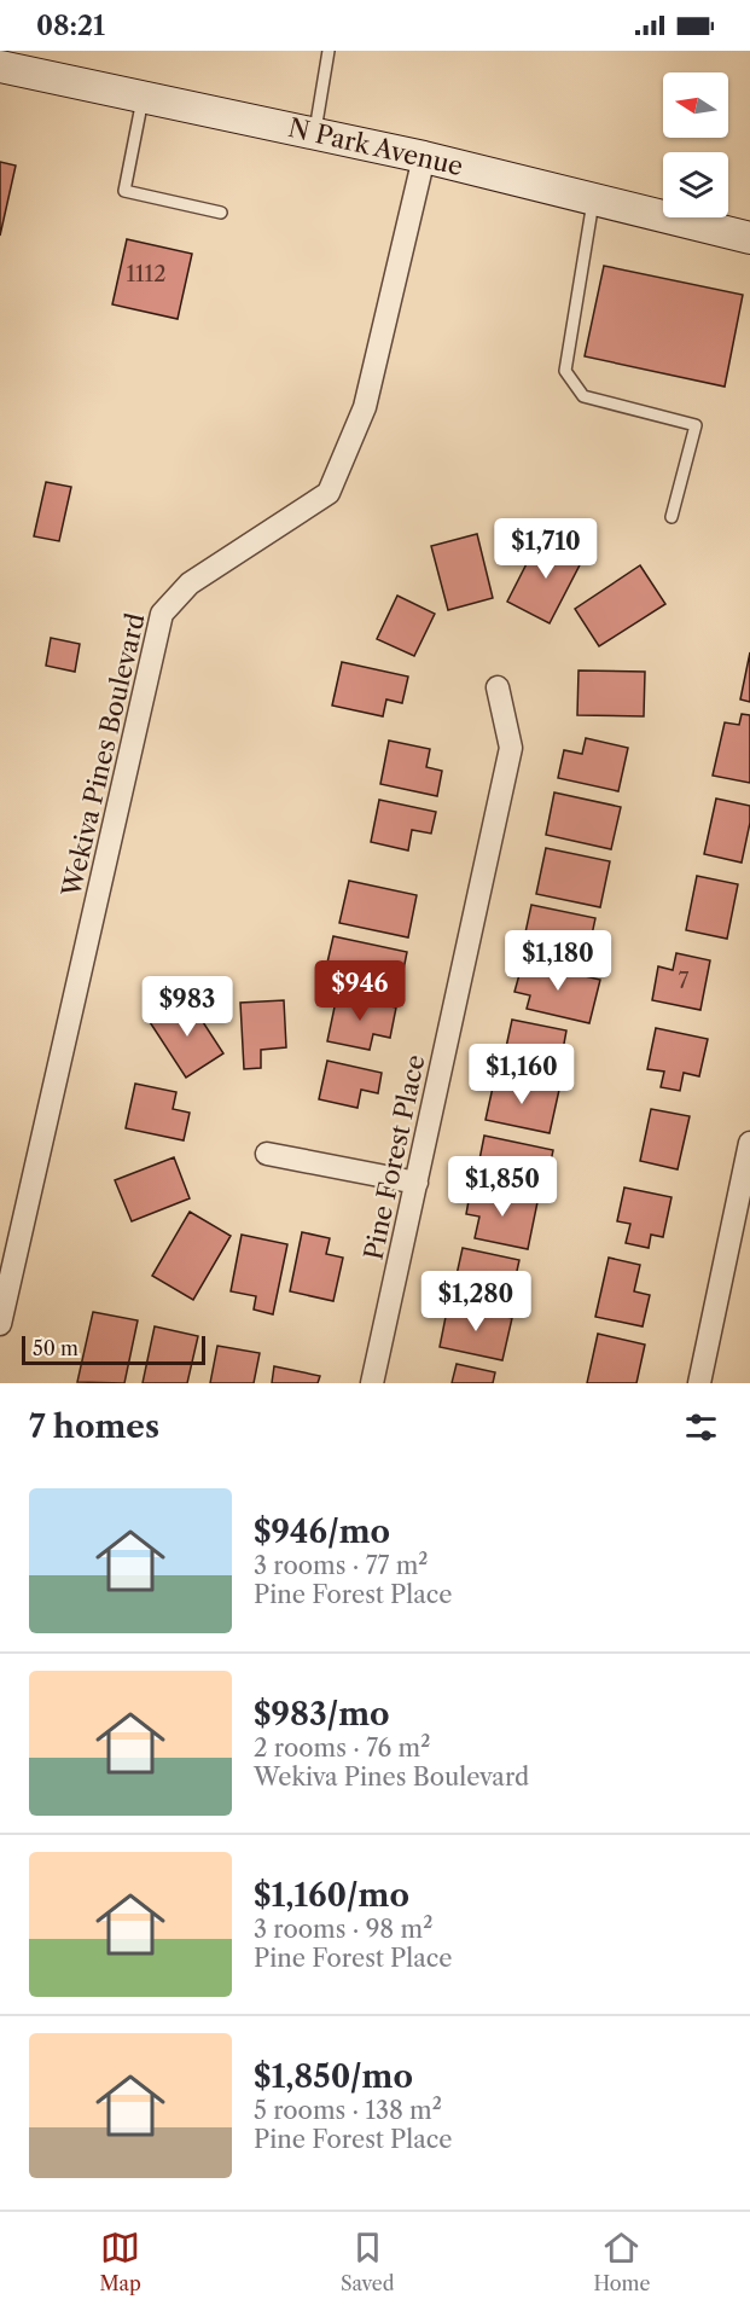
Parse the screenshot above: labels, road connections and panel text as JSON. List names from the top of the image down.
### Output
{
  "streets": {
    "main road": ["N Park Avenue"],
    "street": ["Wekiva Pines Boulevard", "Pine Forest Place"]
  },
  "crossings": [
    ["N Park Avenue", "Wekiva Pines Boulevard"]
  ],
  "house_numbers": ["1112", "7"],
  "scale_bar": "50 m",
  "north": "left",
  "page": {
    "status": "08:21",
    "price": [
      "$1,710",
      "$1,180",
      "$946",
      "$983",
      "$1,160",
      "$1,850",
      "$1,280"
    ],
    "scale": "50 m",
    "heading": "7 homes",
    "list": [
      {
        "name": "$946/mo",
        "note": "3 rooms · 77 m² · Pine Forest Place"
      },
      {
        "name": "$983/mo",
        "note": "2 rooms · 76 m² · Wekiva Pines Boulevard"
      },
      {
        "name": "$1,160/mo",
        "note": "3 rooms · 98 m² · Pine Forest Place"
      },
      {
        "name": "$1,850/mo",
        "note": "5 rooms · 138 m² · Pine Forest Place"
      }
    ],
    "tabs": ["Map", "Saved", "Home"]
  }
}
